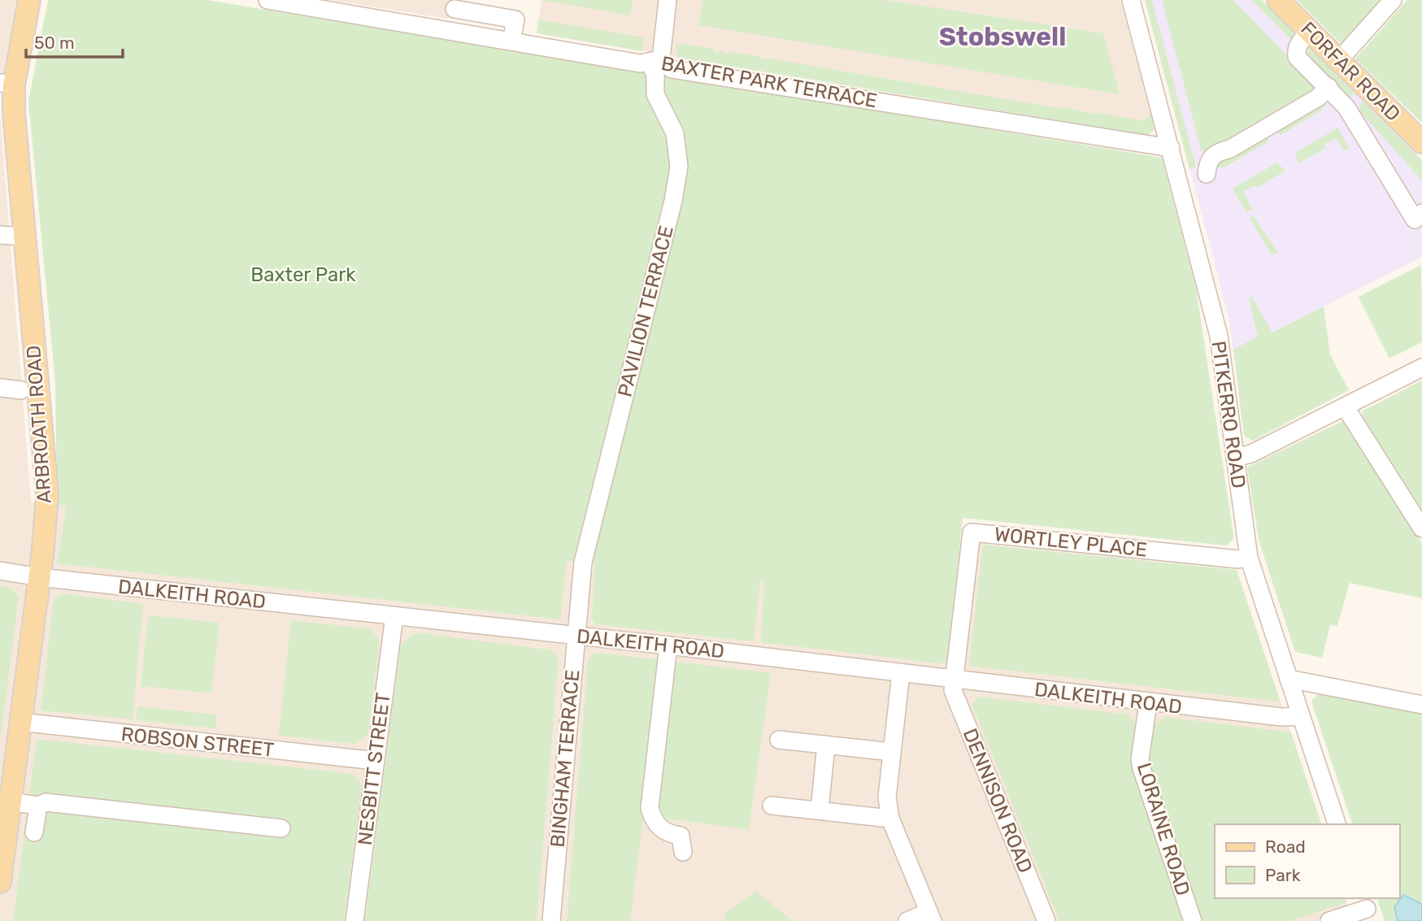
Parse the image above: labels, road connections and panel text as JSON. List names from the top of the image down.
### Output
{
  "streets": {
    "main road": ["FORFAR ROAD", "ARBROATH ROAD"],
    "street": [
      "BAXTER PARK TERRACE",
      "PAVILION TERRACE",
      "PITKERRO ROAD",
      "WORTLEY PLACE",
      "DALKEITH ROAD",
      "ROBSON STREET",
      "BINGHAM TERRACE",
      "NESBITT STREET",
      "DENNISON ROAD",
      "LORAINE ROAD"
    ]
  },
  "crossings": [
    ["BAXTER PARK TERRACE", "PAVILION TERRACE"],
    ["BAXTER PARK TERRACE", "PITKERRO ROAD"],
    ["PAVILION TERRACE", "BINGHAM TERRACE"],
    ["PITKERRO ROAD", "WORTLEY PLACE"],
    ["PITKERRO ROAD", "DALKEITH ROAD"],
    ["ARBROATH ROAD", "DALKEITH ROAD"],
    ["ARBROATH ROAD", "ROBSON STREET"],
    ["WORTLEY PLACE", "DALKEITH ROAD"],
    ["WORTLEY PLACE", "DENNISON ROAD"],
    ["DALKEITH ROAD", "BINGHAM TERRACE"],
    ["DALKEITH ROAD", "NESBITT STREET"],
    ["DALKEITH ROAD", "DENNISON ROAD"],
    ["DALKEITH ROAD", "LORAINE ROAD"],
    ["ROBSON STREET", "NESBITT STREET"]
  ],
  "districts": ["Stobswell"],
  "parks": ["Baxter Park"],
  "legend": ["Road", "Park"],
  "scale_bar": "50 m"
}
